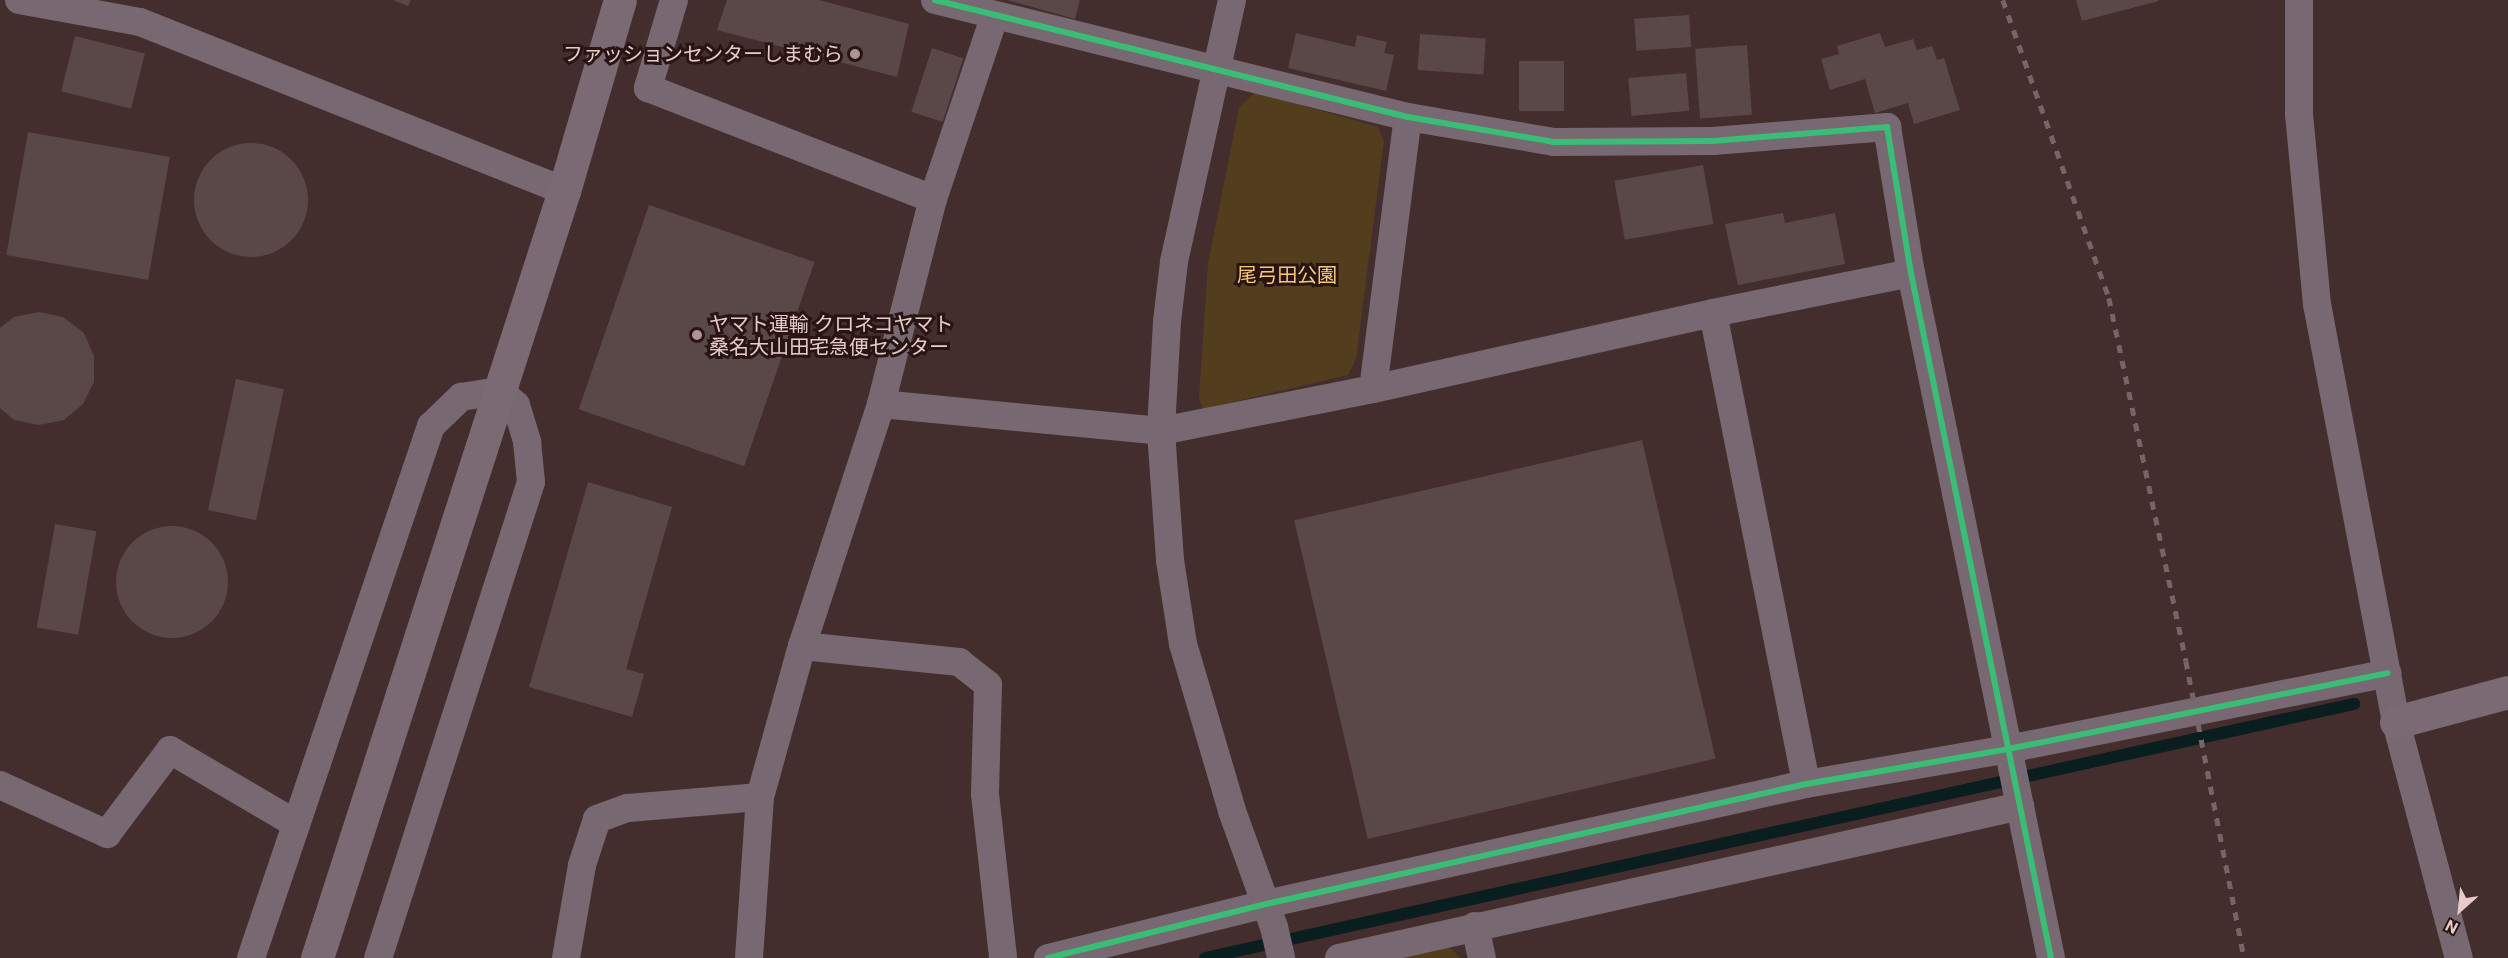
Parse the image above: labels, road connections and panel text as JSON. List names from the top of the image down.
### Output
{
  "parks": ["尾弓田公園"],
  "places": ["ファッションセンターしまむら", "ヤマト運輸 クロネコヤマト 桑名大山田宅急便センター"],
  "north": "bottom left"
}
